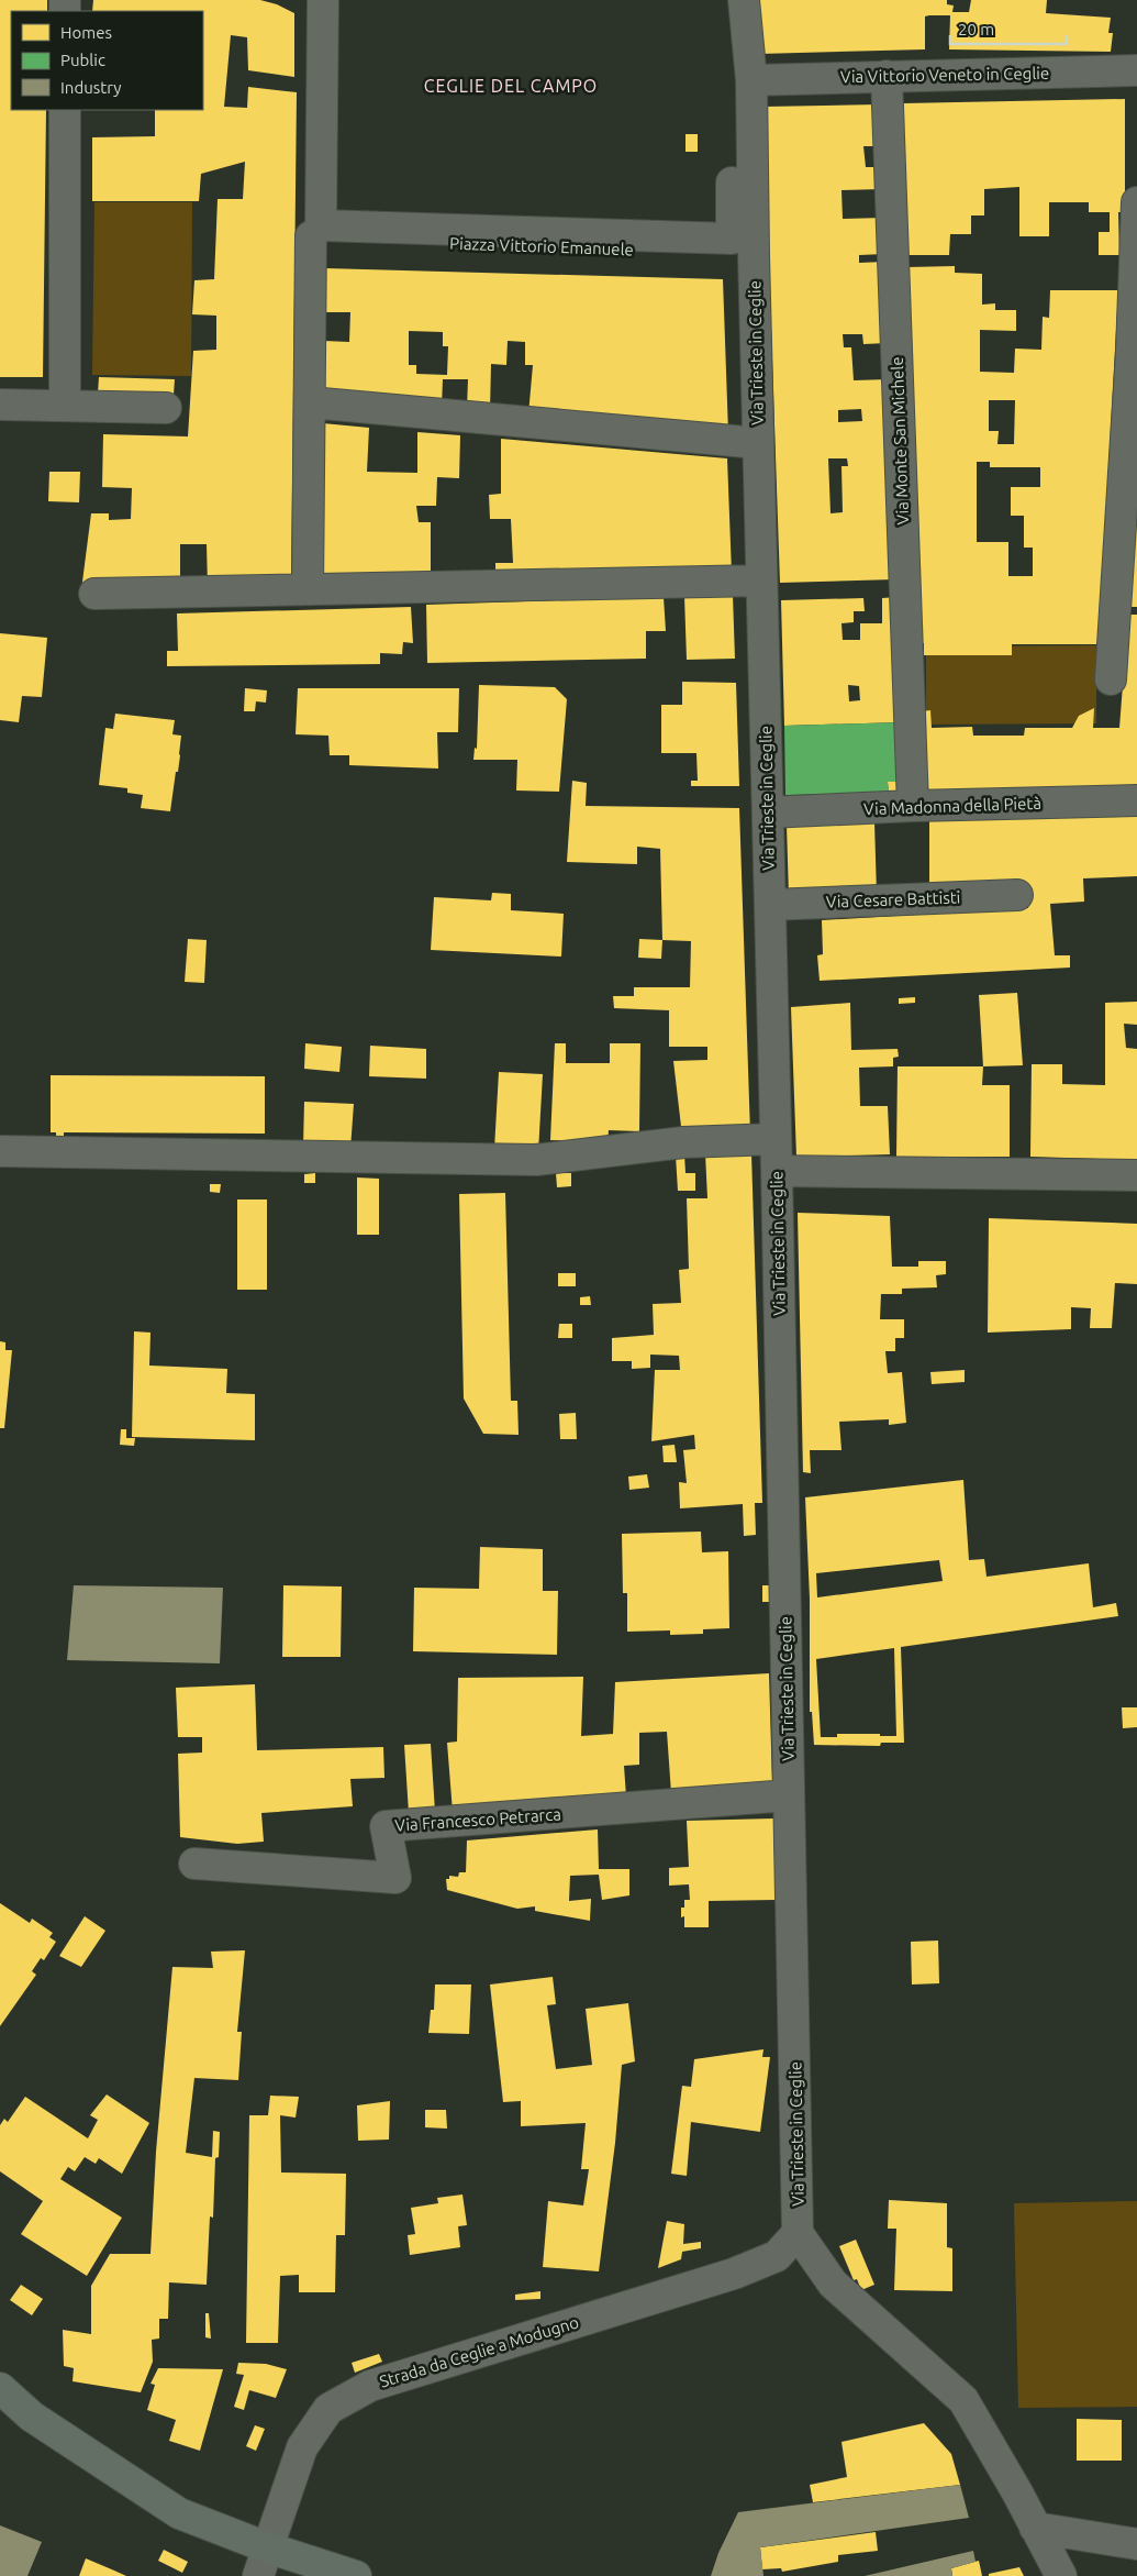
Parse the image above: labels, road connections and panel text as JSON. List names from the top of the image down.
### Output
{
  "streets": {
    "street": [
      "Via Vittorio Veneto in Ceglie",
      "Piazza Vittorio Emanuele",
      "Via Trieste in Ceglie",
      "Via Monte San Michele",
      "Via Madonna della Pietà",
      "Via Cesare Battisti",
      "Via Francesco Petrarca",
      "Strada da Ceglie a Modugno"
    ]
  },
  "crossings": [
    ["Via Vittorio Veneto in Ceglie", "Via Monte San Michele"],
    ["Piazza Vittorio Emanuele", "Via Trieste in Ceglie"],
    ["Via Trieste in Ceglie", "Via Madonna della Pietà"],
    ["Via Trieste in Ceglie", "Via Cesare Battisti"],
    ["Via Trieste in Ceglie", "Via Francesco Petrarca"],
    ["Via Trieste in Ceglie", "Strada da Ceglie a Modugno"],
    ["Via Monte San Michele", "Via Madonna della Pietà"]
  ],
  "districts": ["CEGLIE DEL CAMPO"],
  "legend": ["Homes", "Public", "Industry"],
  "scale_bar": "20 m"
}
